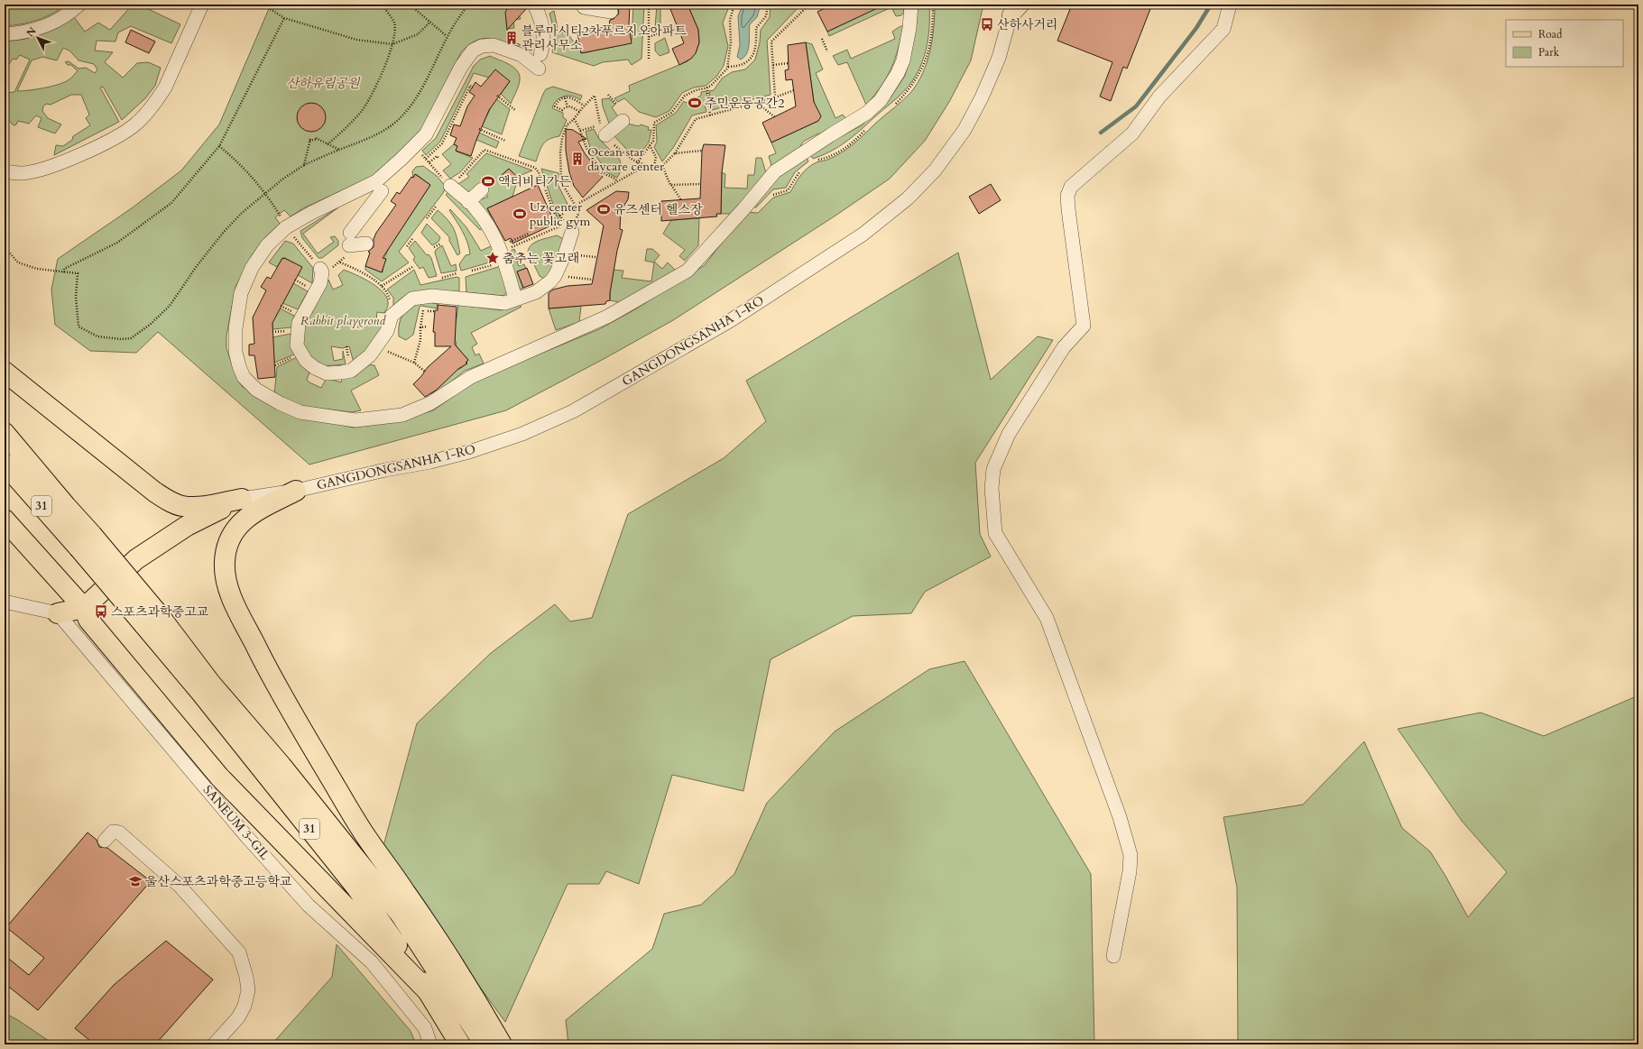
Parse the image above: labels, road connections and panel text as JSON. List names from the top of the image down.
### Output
{
  "streets": {
    "highway": ["31"],
    "street": ["GANGDONGSANHA 1-RO", "SANEUM 3-GIL"]
  },
  "parks": ["산하유림공원", "Rabbit playgrond"],
  "places": {
    "bus stop": ["산하사거리", "스포츠과학중고교"],
    "building": ["블루마시티2차푸르지오아파트 관리사무소", "Ocean star daycare center"],
    "sports": [
      "주민운동공간2",
      "액티비티가든",
      "유즈센터 헬스장",
      "Uz center public gym"
    ],
    "place": ["춤추는 꽃고래"],
    "school or university": ["울산스포츠과학중고등학교"]
  },
  "legend": ["Road", "Park"],
  "north": "top left"
}
